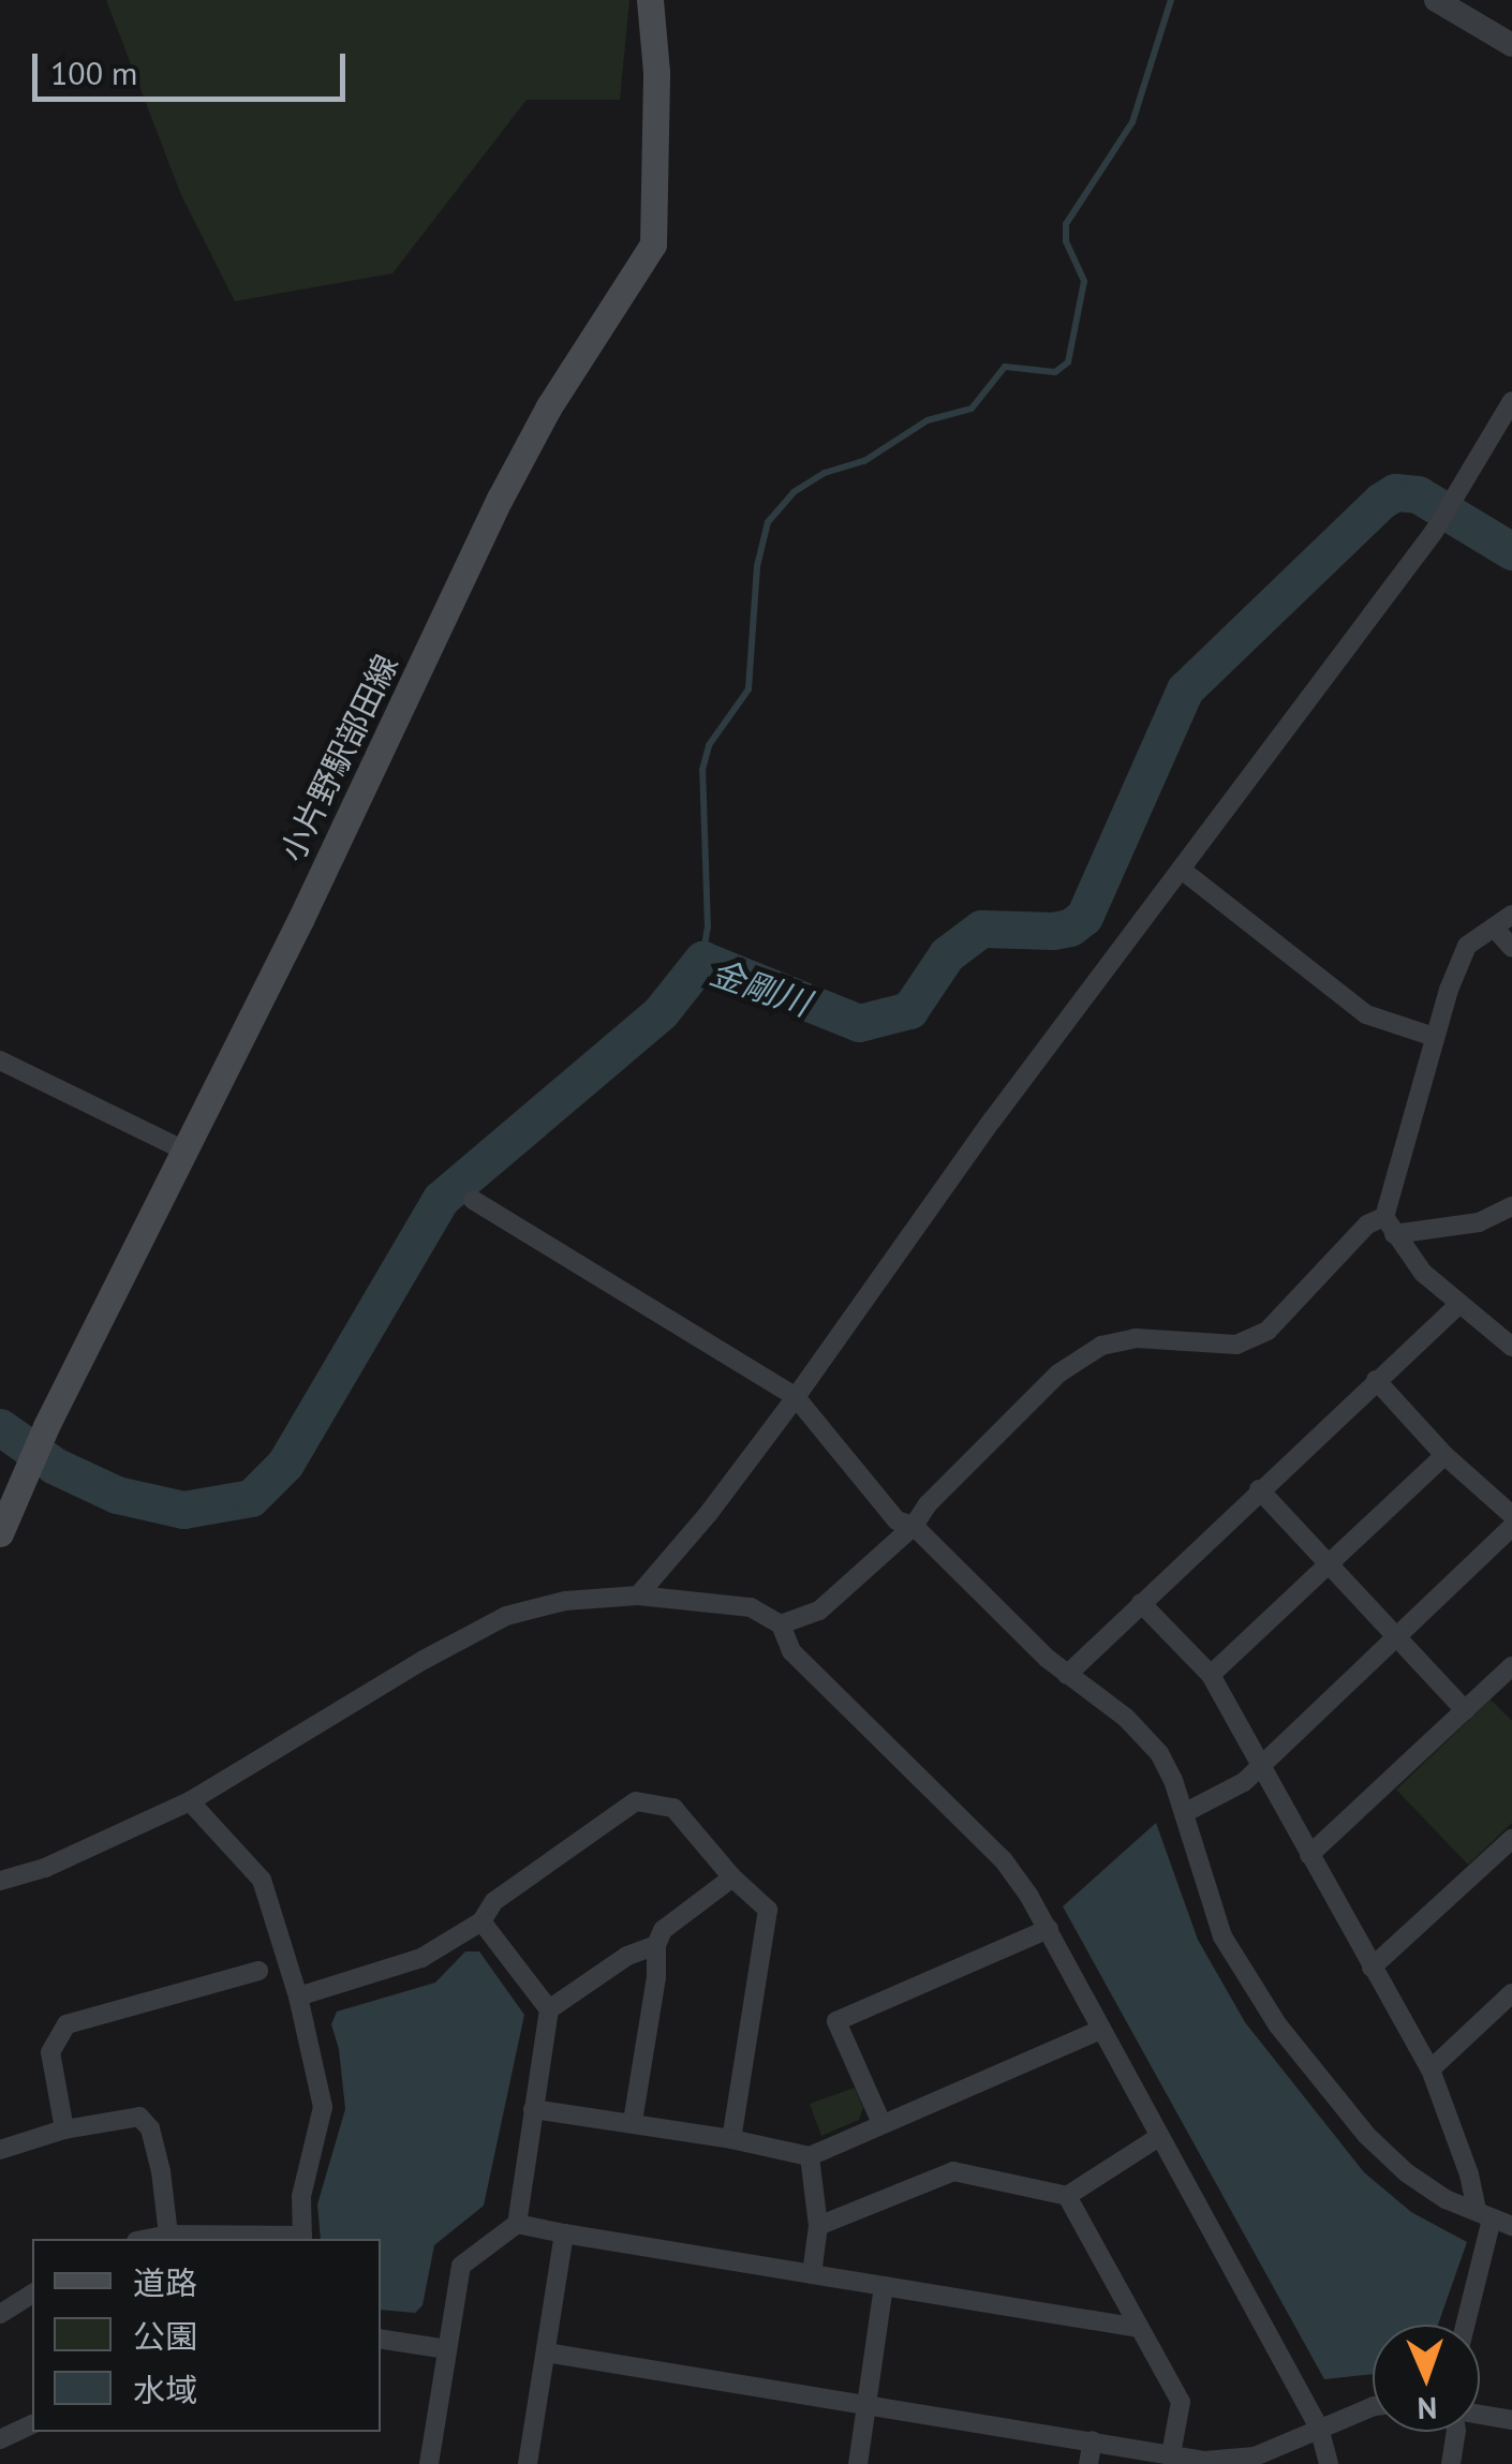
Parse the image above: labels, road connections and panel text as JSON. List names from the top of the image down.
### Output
{
  "streets": {
    "main road": ["小片野駅部田線"]
  },
  "water": ["金剛川"],
  "legend": ["道路", "公園", "水域"],
  "scale_bar": "100 m",
  "north": "bottom"
}
